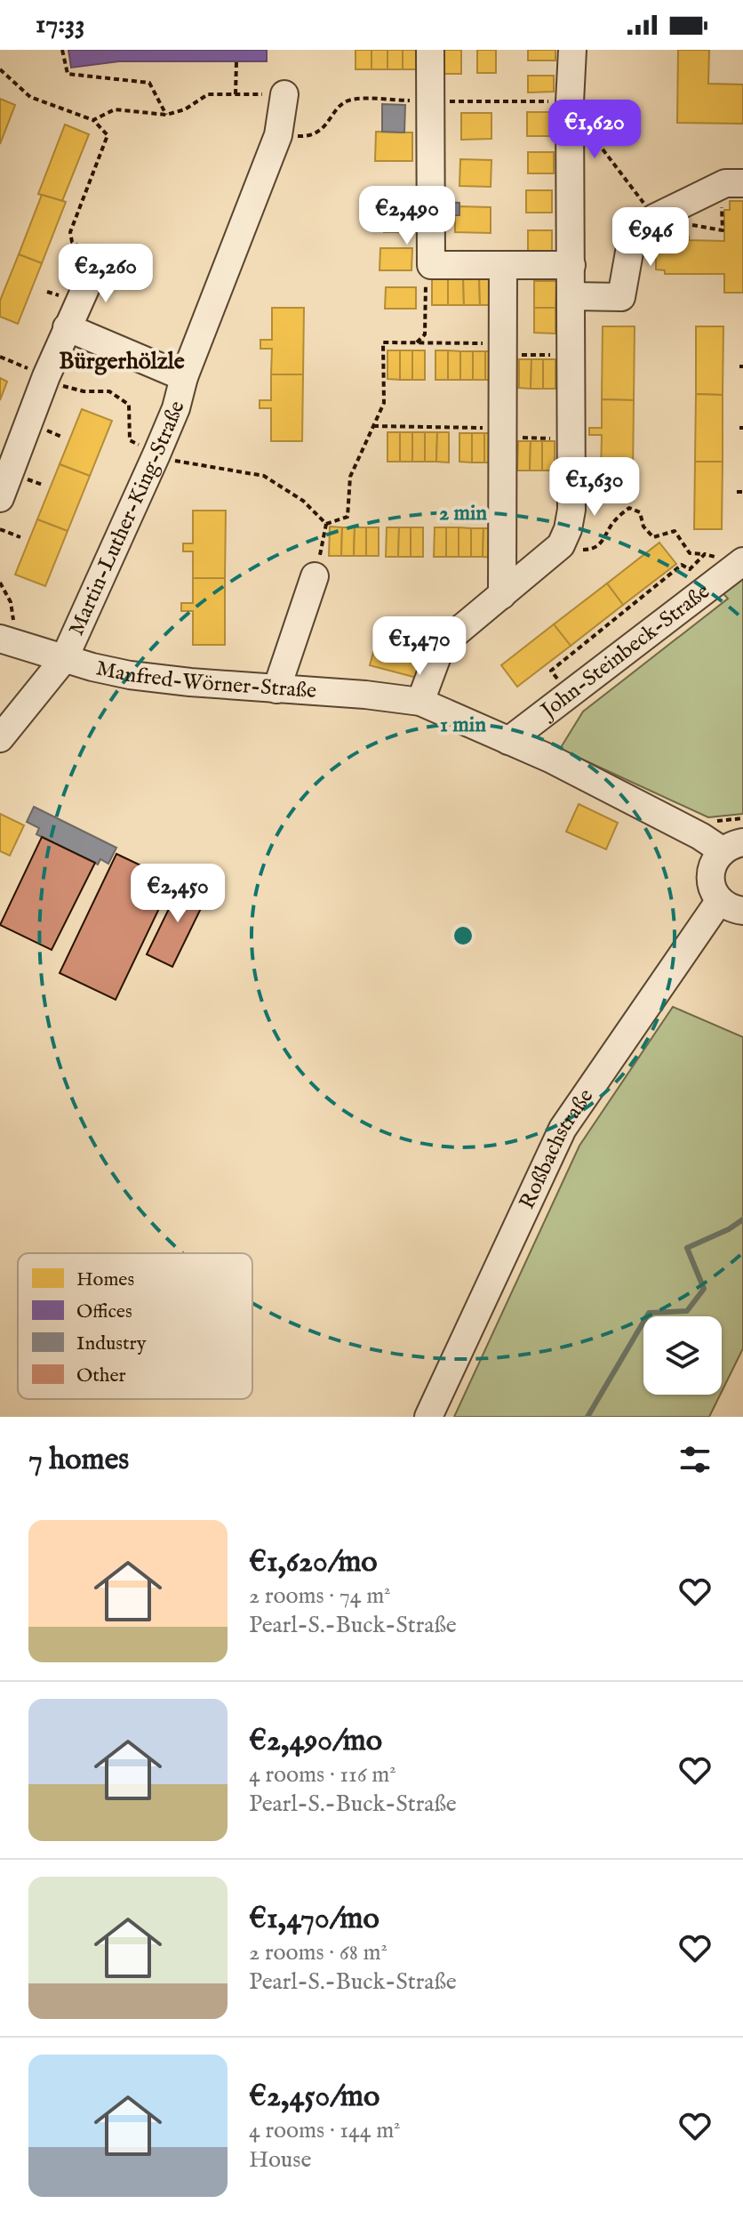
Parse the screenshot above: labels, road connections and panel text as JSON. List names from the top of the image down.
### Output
{
  "streets": {
    "street": [
      "Martin-Luther-King-Straße",
      "John-Steinbeck-Straße",
      "Manfred-Wörner-Straße",
      "Roßbachstraße"
    ]
  },
  "crossings": [
    ["Martin-Luther-King-Straße", "Manfred-Wörner-Straße"],
    ["John-Steinbeck-Straße", "Manfred-Wörner-Straße"]
  ],
  "districts": ["Bürgerhölzle"],
  "legend": [
    "Homes",
    "Offices",
    "Industry",
    "Other"
  ],
  "page": {
    "status": "17:33",
    "price": [
      "€1,620",
      "€2,490",
      "€946",
      "€2,260",
      "€1,630",
      "€1,470",
      "€2,450"
    ],
    "heading": "7 homes",
    "list": [
      {
        "name": "€1,620/mo",
        "note": "2 rooms · 74 m² · Pearl-S.-Buck-Straße"
      },
      {
        "name": "€2,490/mo",
        "note": "4 rooms · 116 m² · Pearl-S.-Buck-Straße"
      },
      {
        "name": "€1,470/mo",
        "note": "2 rooms · 68 m² · Pearl-S.-Buck-Straße"
      },
      {
        "name": "€2,450/mo",
        "note": "4 rooms · 144 m² · House"
      }
    ]
  },
  "rings": ["2 min", "1 min"]
}
